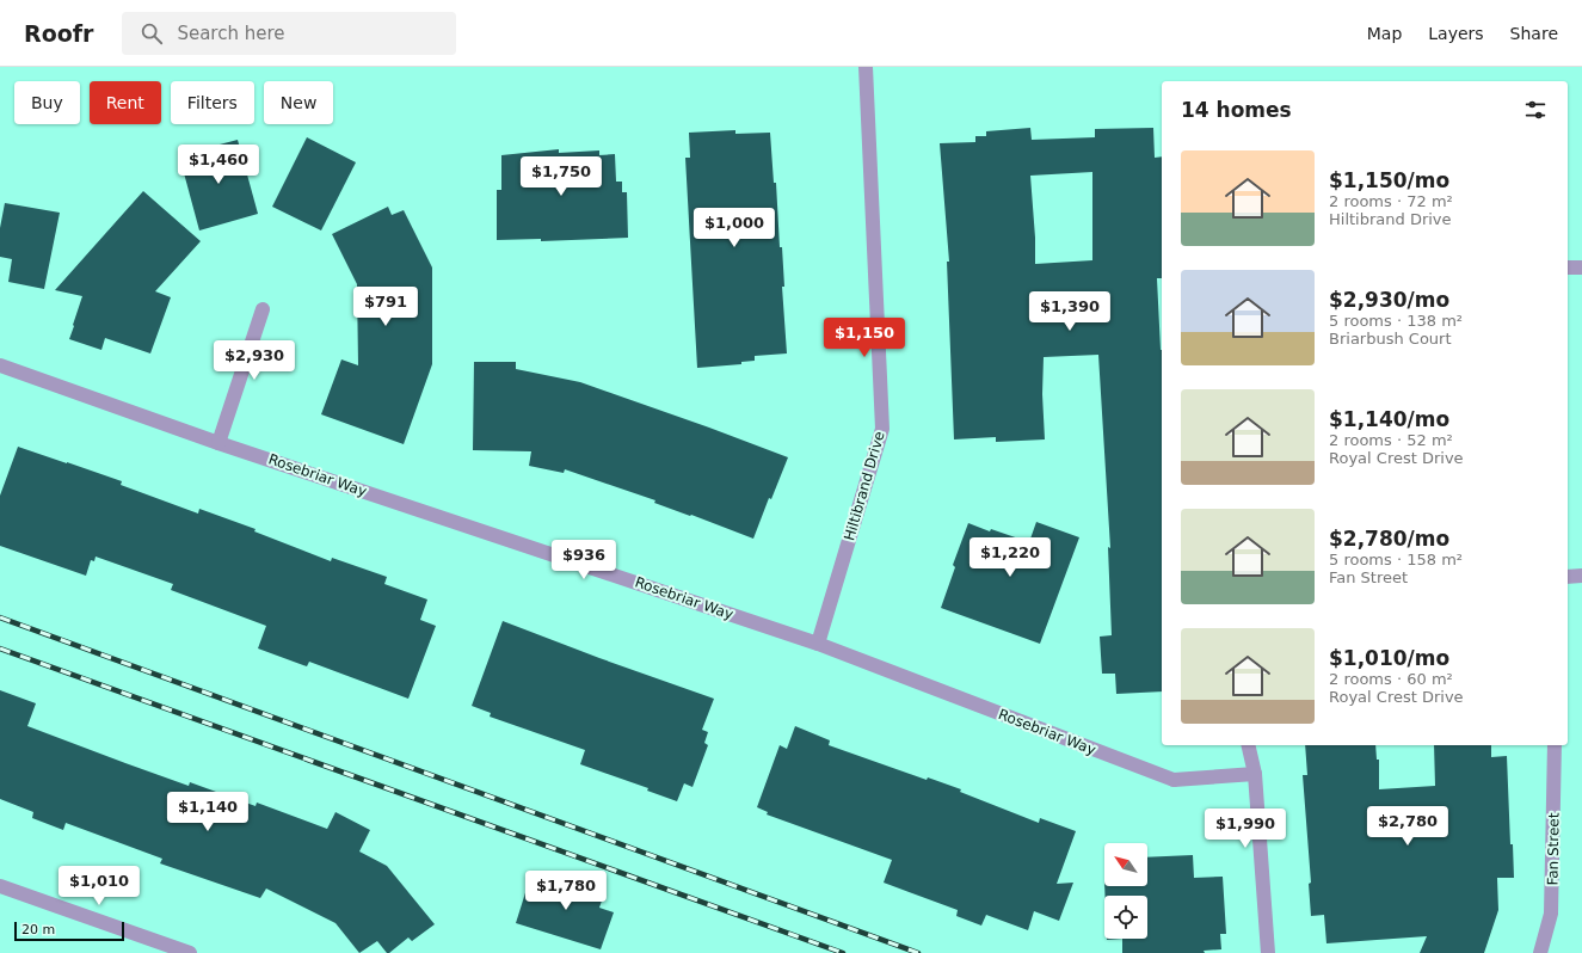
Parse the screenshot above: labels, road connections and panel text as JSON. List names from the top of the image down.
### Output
{
  "streets": {
    "street": ["Rosebriar Way", "Hiltibrand Drive", "Fan Street"]
  },
  "crossings": [
    ["Rosebriar Way", "Hiltibrand Drive"]
  ],
  "scale_bar": "20 m",
  "north": "top left",
  "page": {
    "header": "Roofr",
    "search": "Search here",
    "nav": ["Map", "Layers", "Share"],
    "chip": [
      "Buy",
      "Rent",
      "Filters",
      "New"
    ],
    "heading": "14 homes",
    "list": [
      {
        "name": "$1,150/mo",
        "note": "2 rooms · 72 m² · Hiltibrand Drive"
      },
      {
        "name": "$2,930/mo",
        "note": "5 rooms · 138 m² · Briarbush Court"
      },
      {
        "name": "$1,140/mo",
        "note": "2 rooms · 52 m² · Royal Crest Drive"
      },
      {
        "name": "$2,780/mo",
        "note": "5 rooms · 158 m² · Fan Street"
      },
      {
        "name": "$1,010/mo",
        "note": "2 rooms · 60 m² · Royal Crest Drive"
      }
    ],
    "price": [
      "$1,460",
      "$1,750",
      "$1,000",
      "$791",
      "$1,390",
      "$1,150",
      "$2,930",
      "$1,220",
      "$936",
      "$1,140",
      "$2,780",
      "$1,990",
      "$1,010",
      "$1,780"
    ],
    "scale": "20 m"
  }
}
